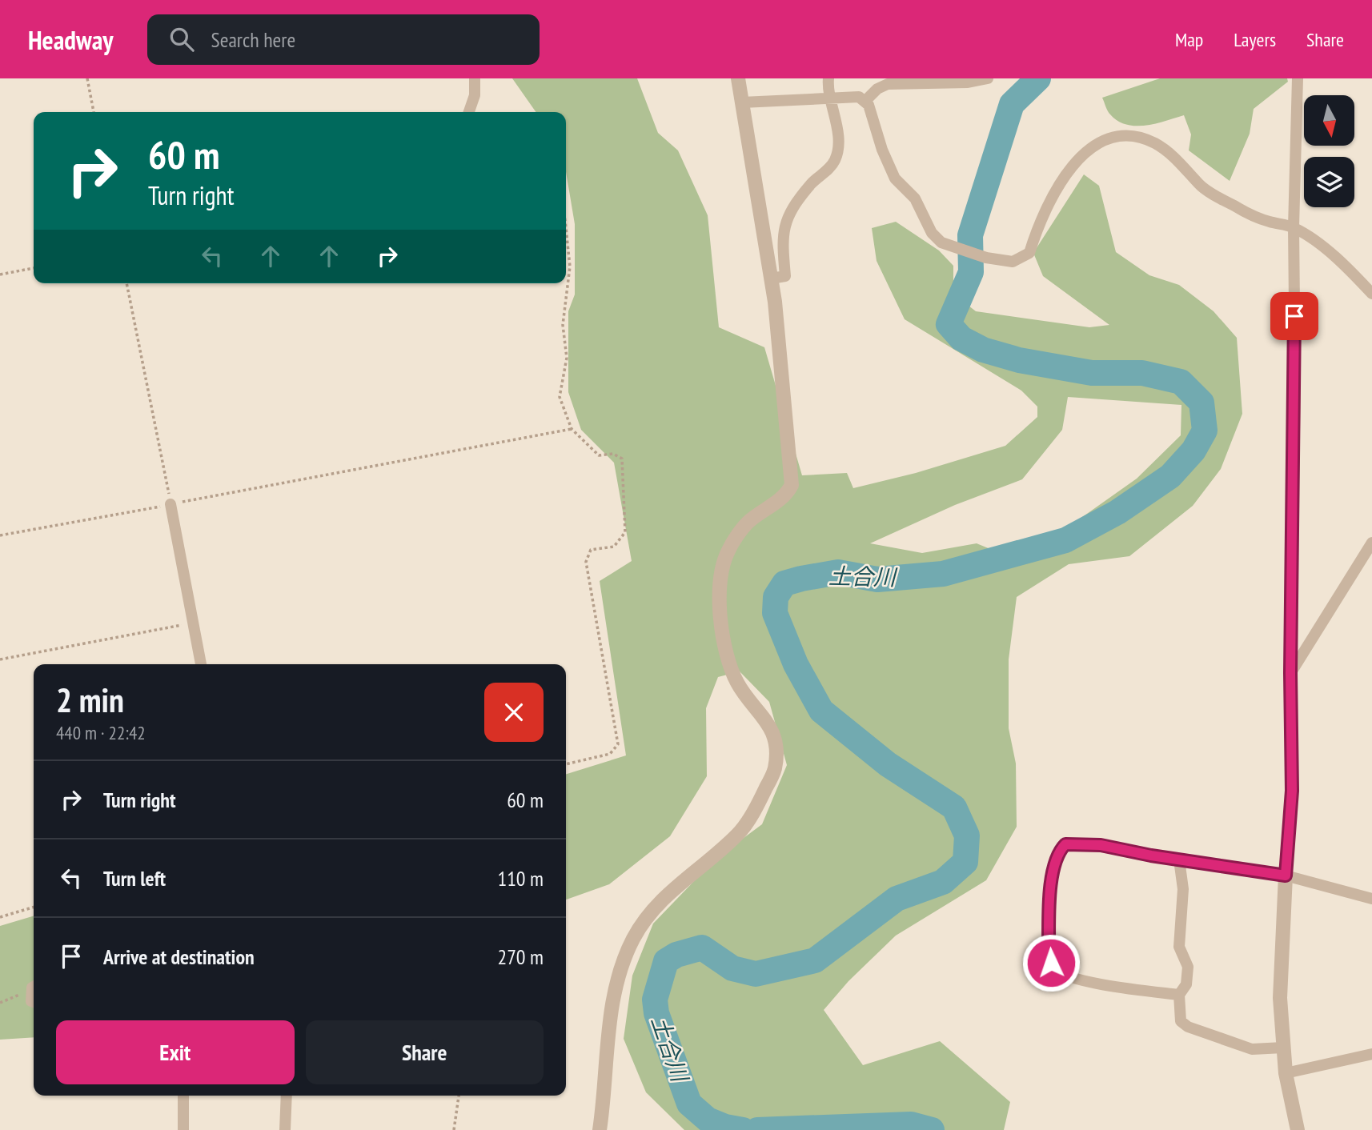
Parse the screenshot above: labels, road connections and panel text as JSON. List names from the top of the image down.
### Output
{
  "water": ["土合川"],
  "north": "bottom",
  "page": {
    "header": "Headway",
    "search": "Search here",
    "nav": ["Map", "Layers", "Share"],
    "turn": ["60 m", "Turn right"],
    "heading": ["2 min", "440 m · 22:42"],
    "list": [
      {
        "name": "Turn right",
        "value": "60 m"
      },
      {
        "name": "Turn left",
        "value": "110 m"
      },
      {
        "name": "Arrive at destination",
        "value": "270 m"
      }
    ],
    "buttons": ["Exit", "Share"]
  }
}
